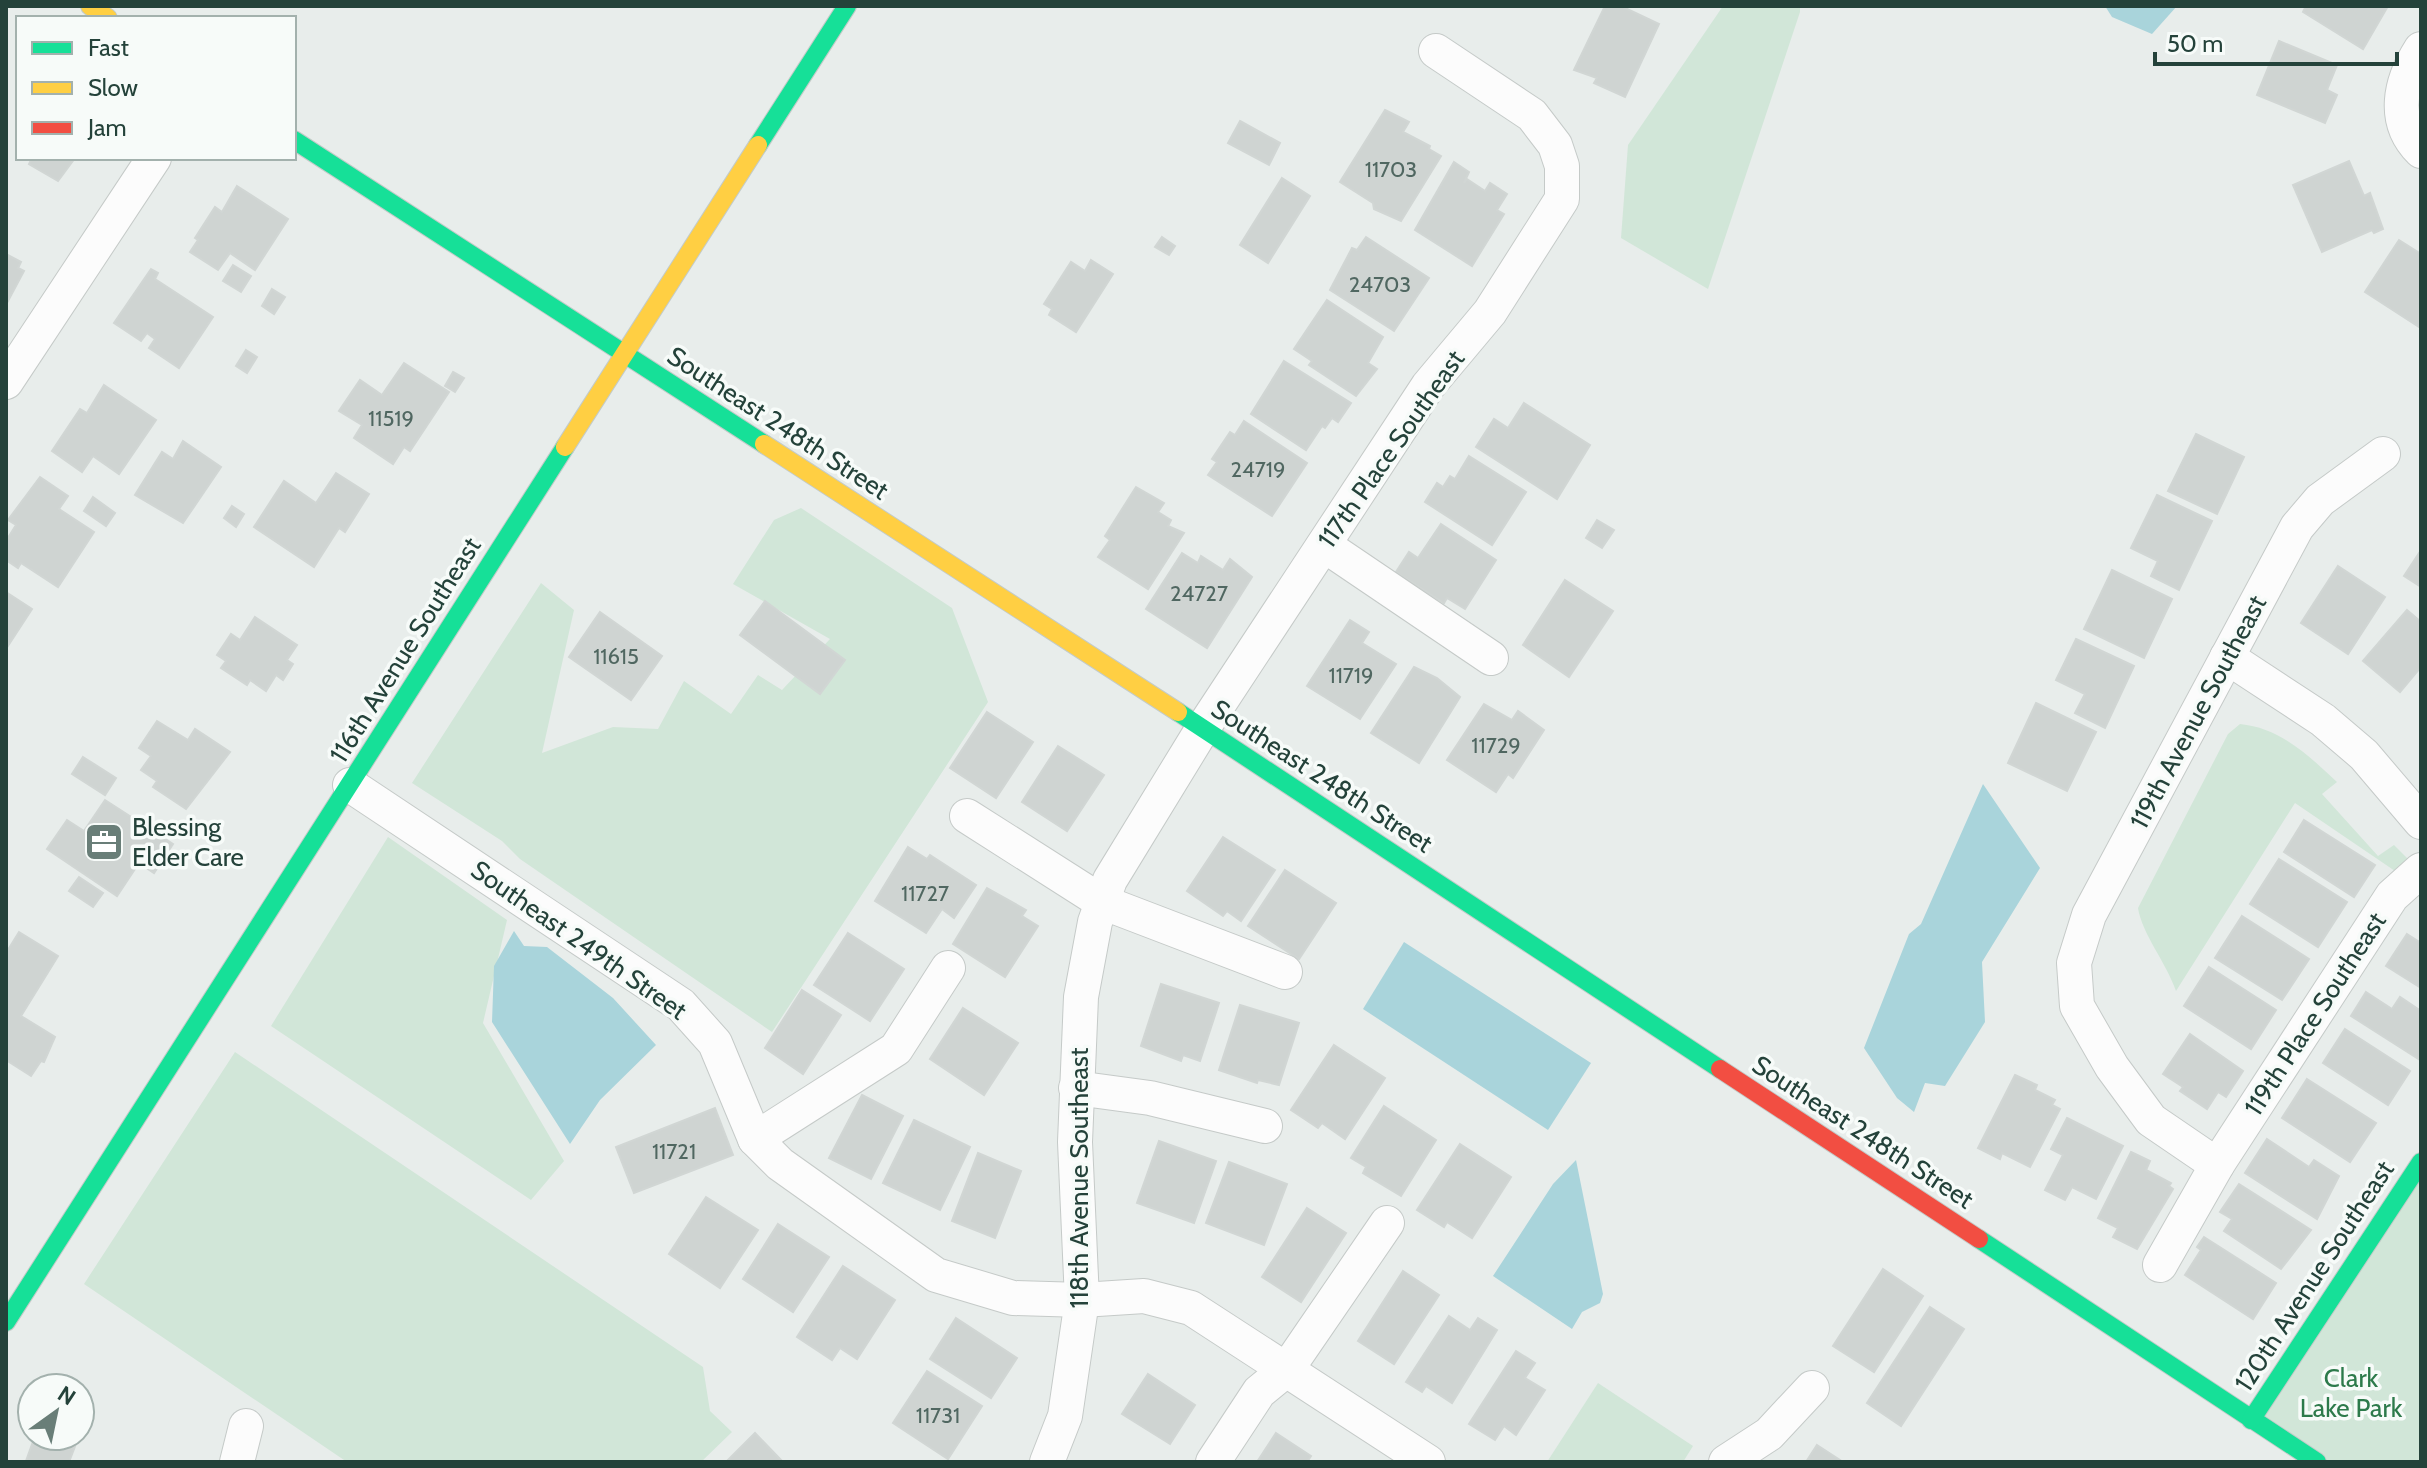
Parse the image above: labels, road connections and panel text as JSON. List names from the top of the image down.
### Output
{
  "streets": {
    "street": [
      "Southeast 248th Street",
      "117th Place Southeast",
      "116th Avenue Southeast",
      "119th Avenue Southeast",
      "Southeast 249th Street",
      "119th Place Southeast",
      "118th Avenue Southeast",
      "120th Avenue Southeast"
    ]
  },
  "crossings": [
    ["Southeast 248th Street", "117th Place Southeast"],
    ["Southeast 248th Street", "116th Avenue Southeast"],
    ["Southeast 248th Street", "118th Avenue Southeast"],
    ["Southeast 248th Street", "120th Avenue Southeast"],
    ["117th Place Southeast", "118th Avenue Southeast"],
    ["116th Avenue Southeast", "Southeast 249th Street"],
    ["119th Avenue Southeast", "119th Place Southeast"],
    ["Southeast 249th Street", "118th Avenue Southeast"]
  ],
  "parks": ["Clark Lake Park"],
  "places": {
    "office": ["Blessing Elder Care"]
  },
  "house_numbers": [
    "11703",
    "24703",
    "11519",
    "24719",
    "24727",
    "11615",
    "11719",
    "11729",
    "11727",
    "11721",
    "11731"
  ],
  "legend": ["Fast", "Slow", "Jam"],
  "scale_bar": "50 m",
  "north": "top right"
}
